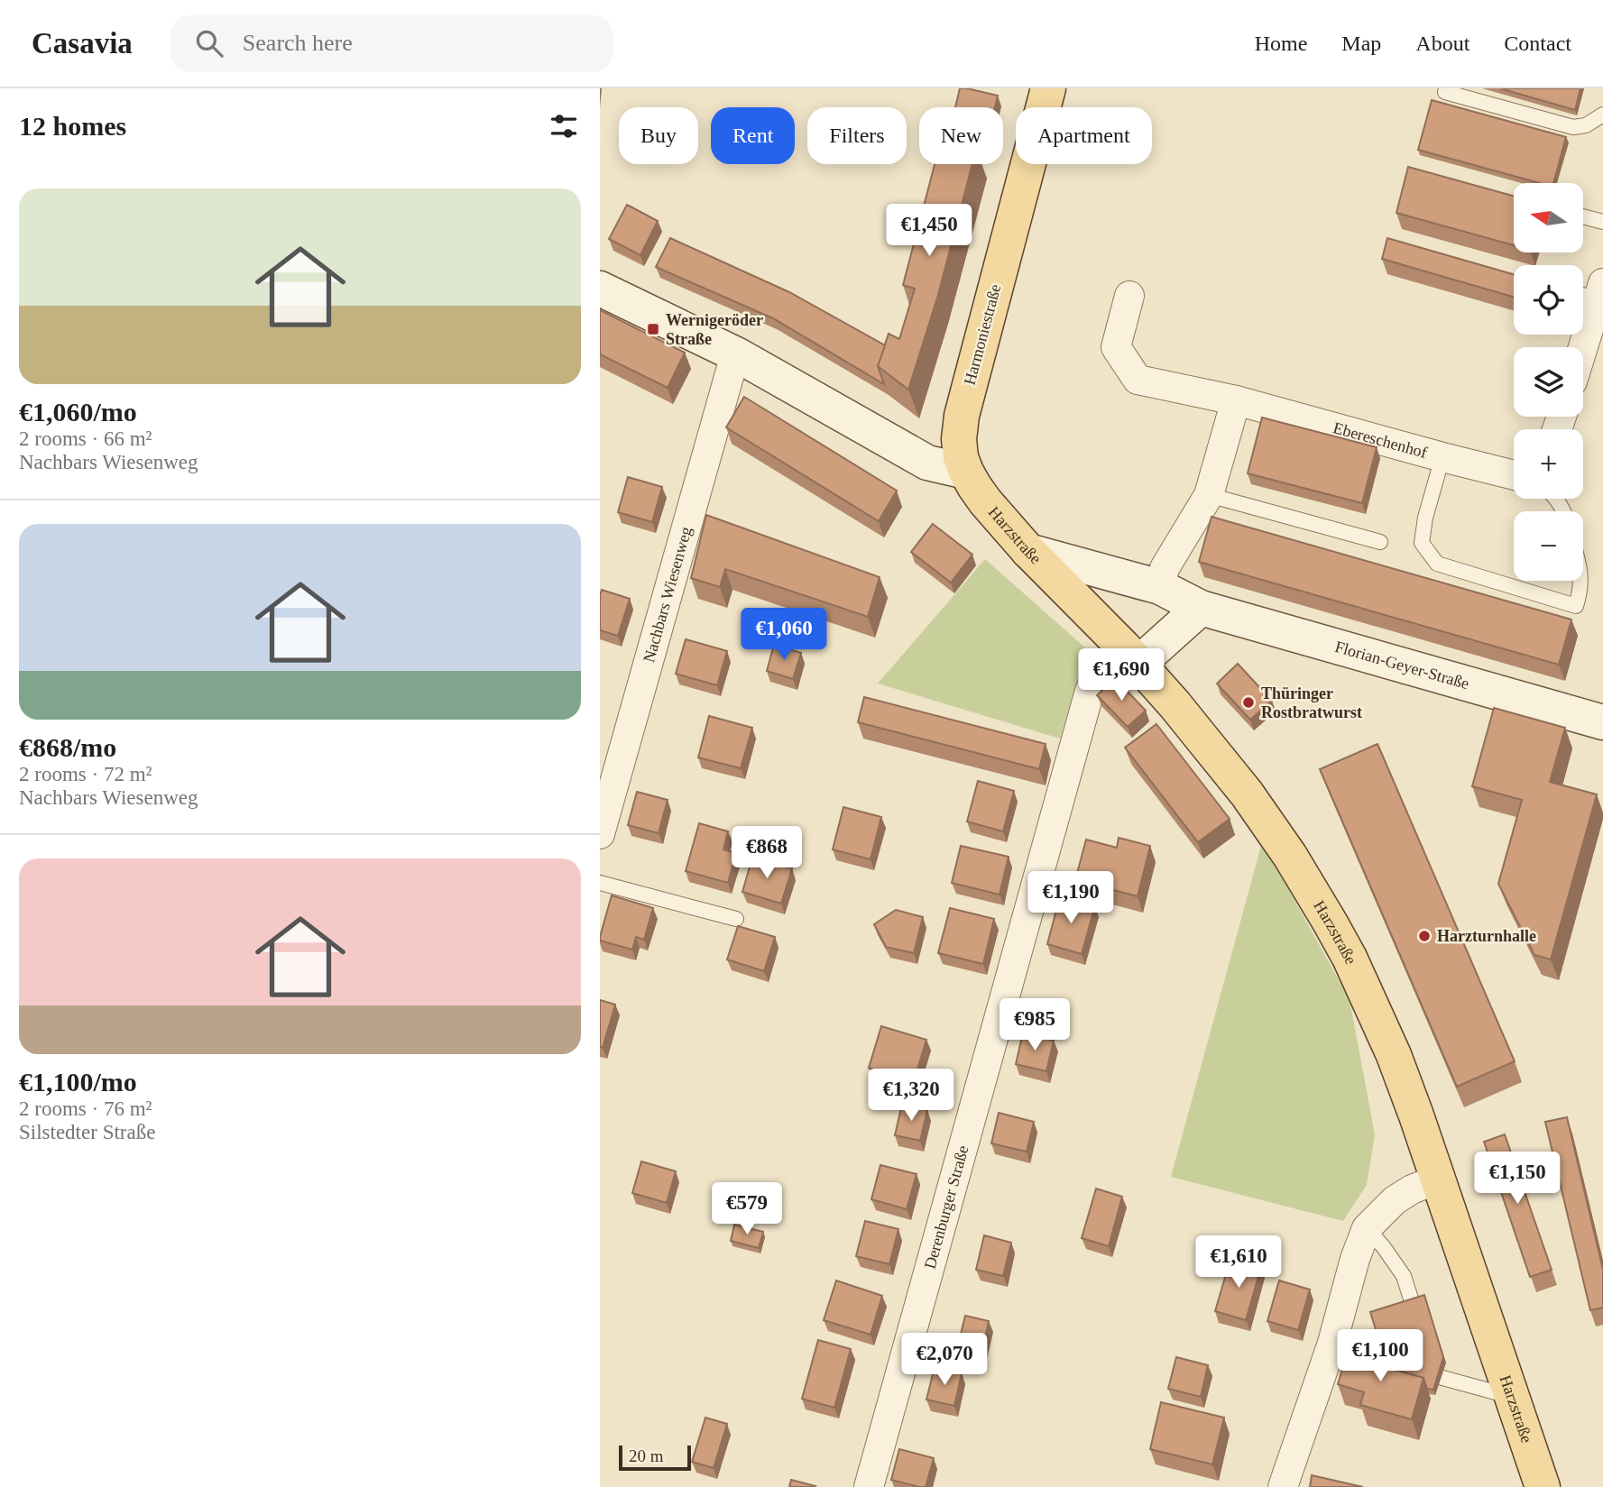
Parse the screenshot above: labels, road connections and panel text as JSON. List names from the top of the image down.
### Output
{
  "streets": {
    "main road": ["Harmoniestraße", "Harzstraße"],
    "street": [
      "Ebereschenhof",
      "Nachbars Wiesenweg",
      "Florian-Geyer-Straße",
      "Derenburger Straße"
    ]
  },
  "crossings": [
    ["Harmoniestraße", "Harzstraße"],
    ["Harzstraße", "Florian-Geyer-Straße"],
    ["Harzstraße", "Derenburger Straße"]
  ],
  "places": {
    "transit": ["Wernigeröder Straße"],
    "other": ["Thüringer Rostbratwurst", "Harzturnhalle"]
  },
  "scale_bar": "20 m",
  "north": "left",
  "page": {
    "header": "Casavia",
    "search": "Search here",
    "nav": [
      "Home",
      "Map",
      "About",
      "Contact"
    ],
    "heading": "12 homes",
    "chip": [
      "Buy",
      "Rent",
      "Filters",
      "New",
      "Apartment"
    ],
    "list": [
      {
        "name": "€1,060/mo",
        "note": "2 rooms · 66 m² · Nachbars Wiesenweg"
      },
      {
        "name": "€868/mo",
        "note": "2 rooms · 72 m² · Nachbars Wiesenweg"
      },
      {
        "name": "€1,100/mo",
        "note": "2 rooms · 76 m² · Silstedter Straße"
      }
    ],
    "map_buttons": ["+", "−"],
    "price": [
      "€1,450",
      "€1,060",
      "€1,690",
      "€868",
      "€1,190",
      "€985",
      "€1,320",
      "€1,150",
      "€579",
      "€1,610",
      "€1,100",
      "€2,070"
    ],
    "scale": "20 m"
  }
}
